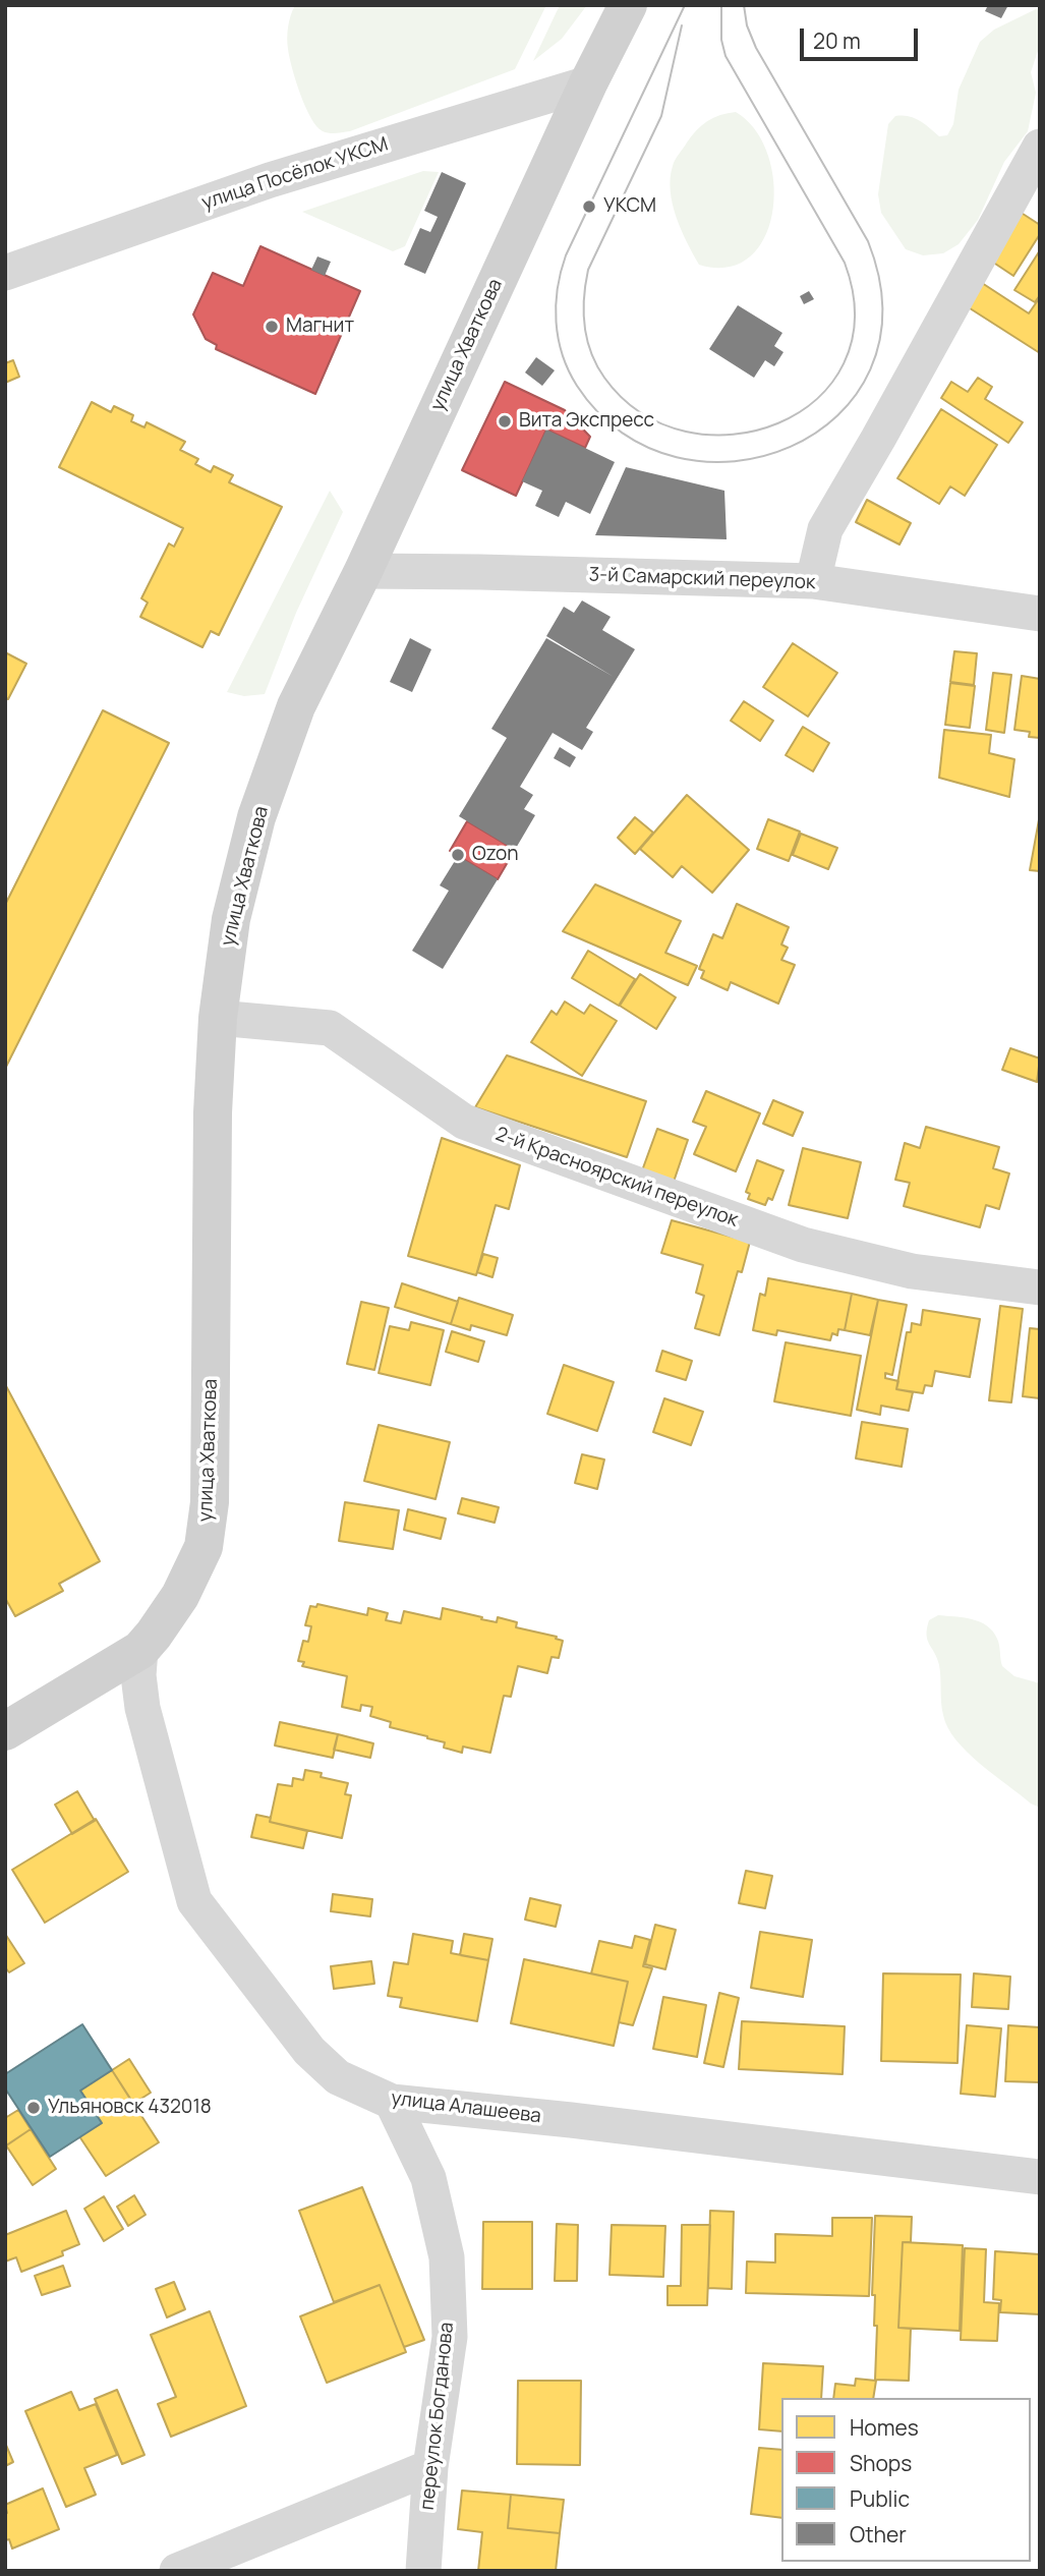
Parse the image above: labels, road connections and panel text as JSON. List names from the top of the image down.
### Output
{
  "streets": {
    "main road": ["улица Хваткова"],
    "street": [
      "улица Посёлок УКСМ",
      "3-й Самарский переулок",
      "2-й Красноярский переулок",
      "улица Алашеева",
      "переулок Богданова"
    ]
  },
  "crossings": [
    ["улица Посёлок УКСМ", "улица Хваткова"],
    ["улица Хваткова", "3-й Самарский переулок"],
    ["улица Хваткова", "2-й Красноярский переулок"],
    ["улица Хваткова", "улица Алашеева"],
    ["улица Алашеева", "переулок Богданова"]
  ],
  "places": [
    "УКСМ",
    "Магнит",
    "Вита Экспресс",
    "Ozon",
    "Ульяновск 432018"
  ],
  "legend": [
    "Homes",
    "Shops",
    "Public",
    "Other"
  ],
  "scale_bar": "20 m"
}
